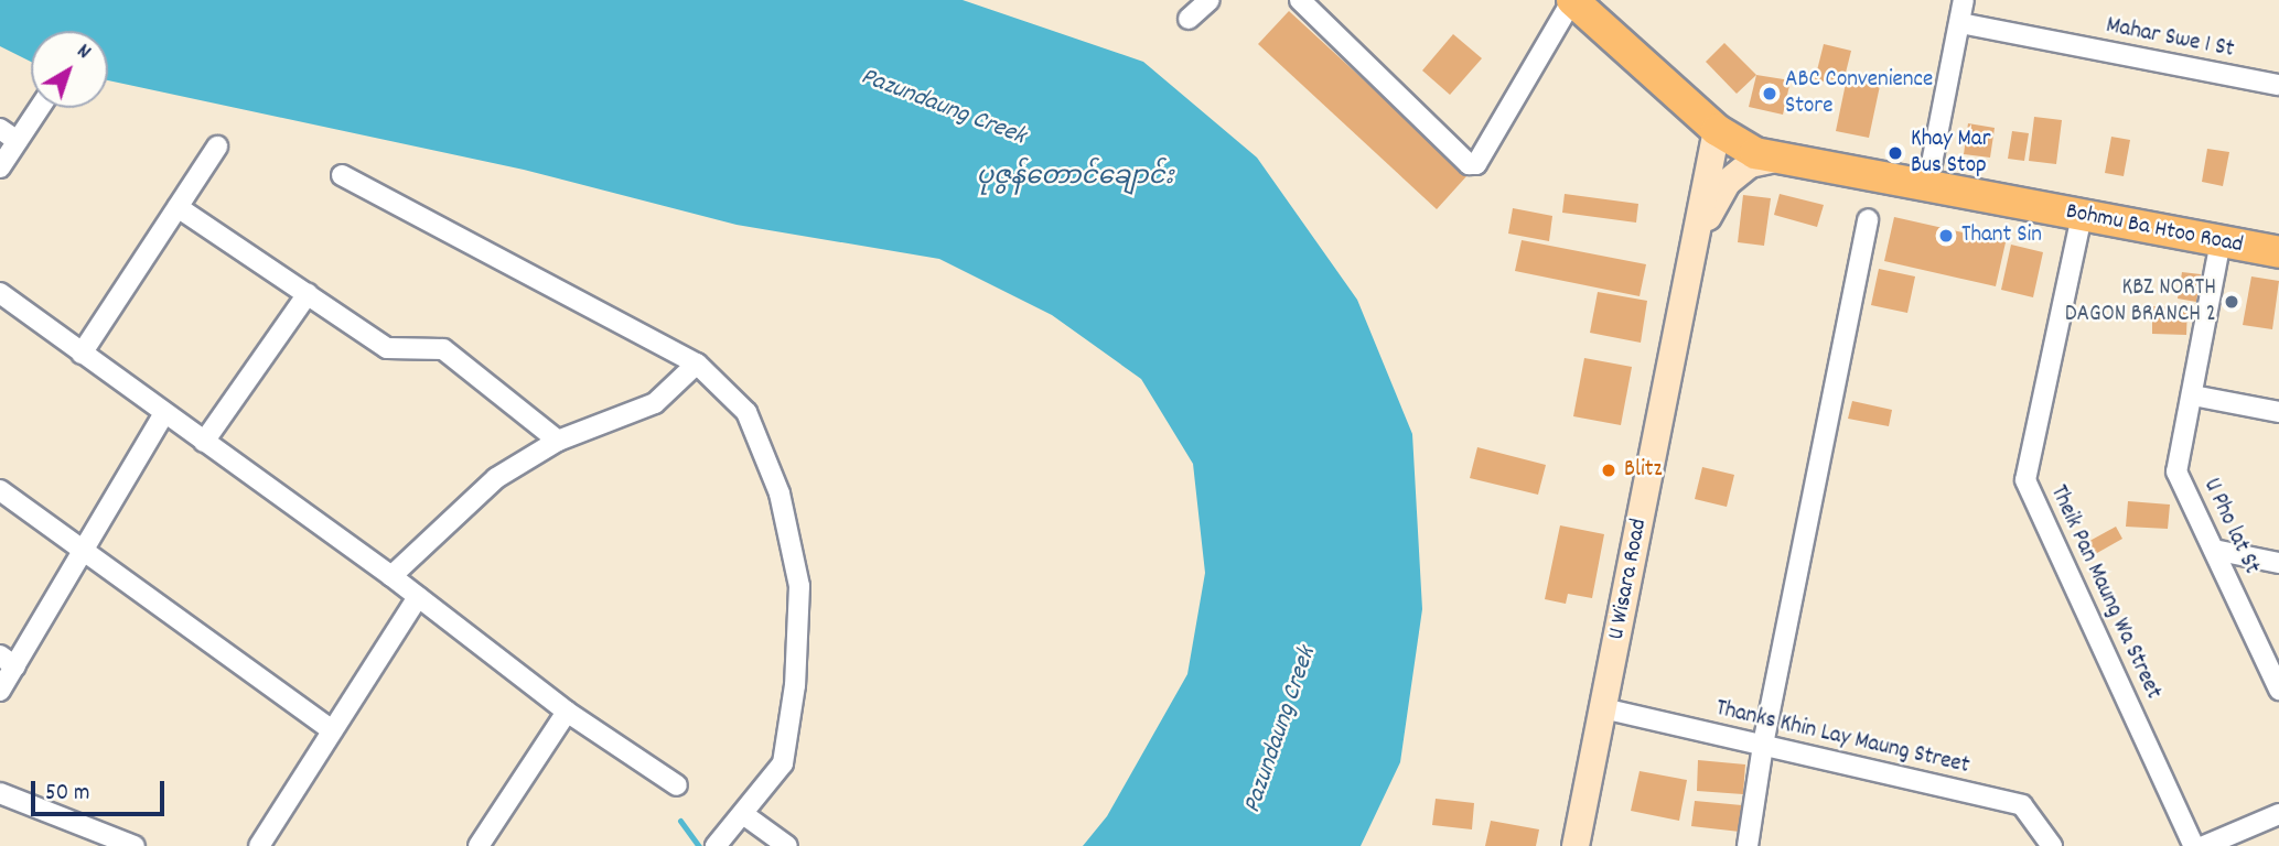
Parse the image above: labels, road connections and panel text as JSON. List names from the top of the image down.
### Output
{
  "streets": {
    "main road": ["Bohmu Ba Htoo Road", "U Wisara Road"],
    "street": [
      "Mahar Swe 1 St",
      "U Pho lat St",
      "Theik Pan Maung Wa Street",
      "Thanks Khin Lay Maung Street"
    ]
  },
  "crossings": [
    ["Bohmu Ba Htoo Road", "U Pho lat St"],
    ["Bohmu Ba Htoo Road", "U Wisara Road"],
    ["Bohmu Ba Htoo Road", "Theik Pan Maung Wa Street"],
    ["U Wisara Road", "Thanks Khin Lay Maung Street"]
  ],
  "water": ["Pazundaung Creek", "ပုဇွန်တောင်ချောင်း"],
  "places": [
    "ABC Convenience Store",
    "Khay Mar Bus Stop",
    "Thant Sin",
    "KBZ NORTH DAGON BRANCH 2",
    "Blitz"
  ],
  "scale_bar": "50 m",
  "north": "top right"
}
